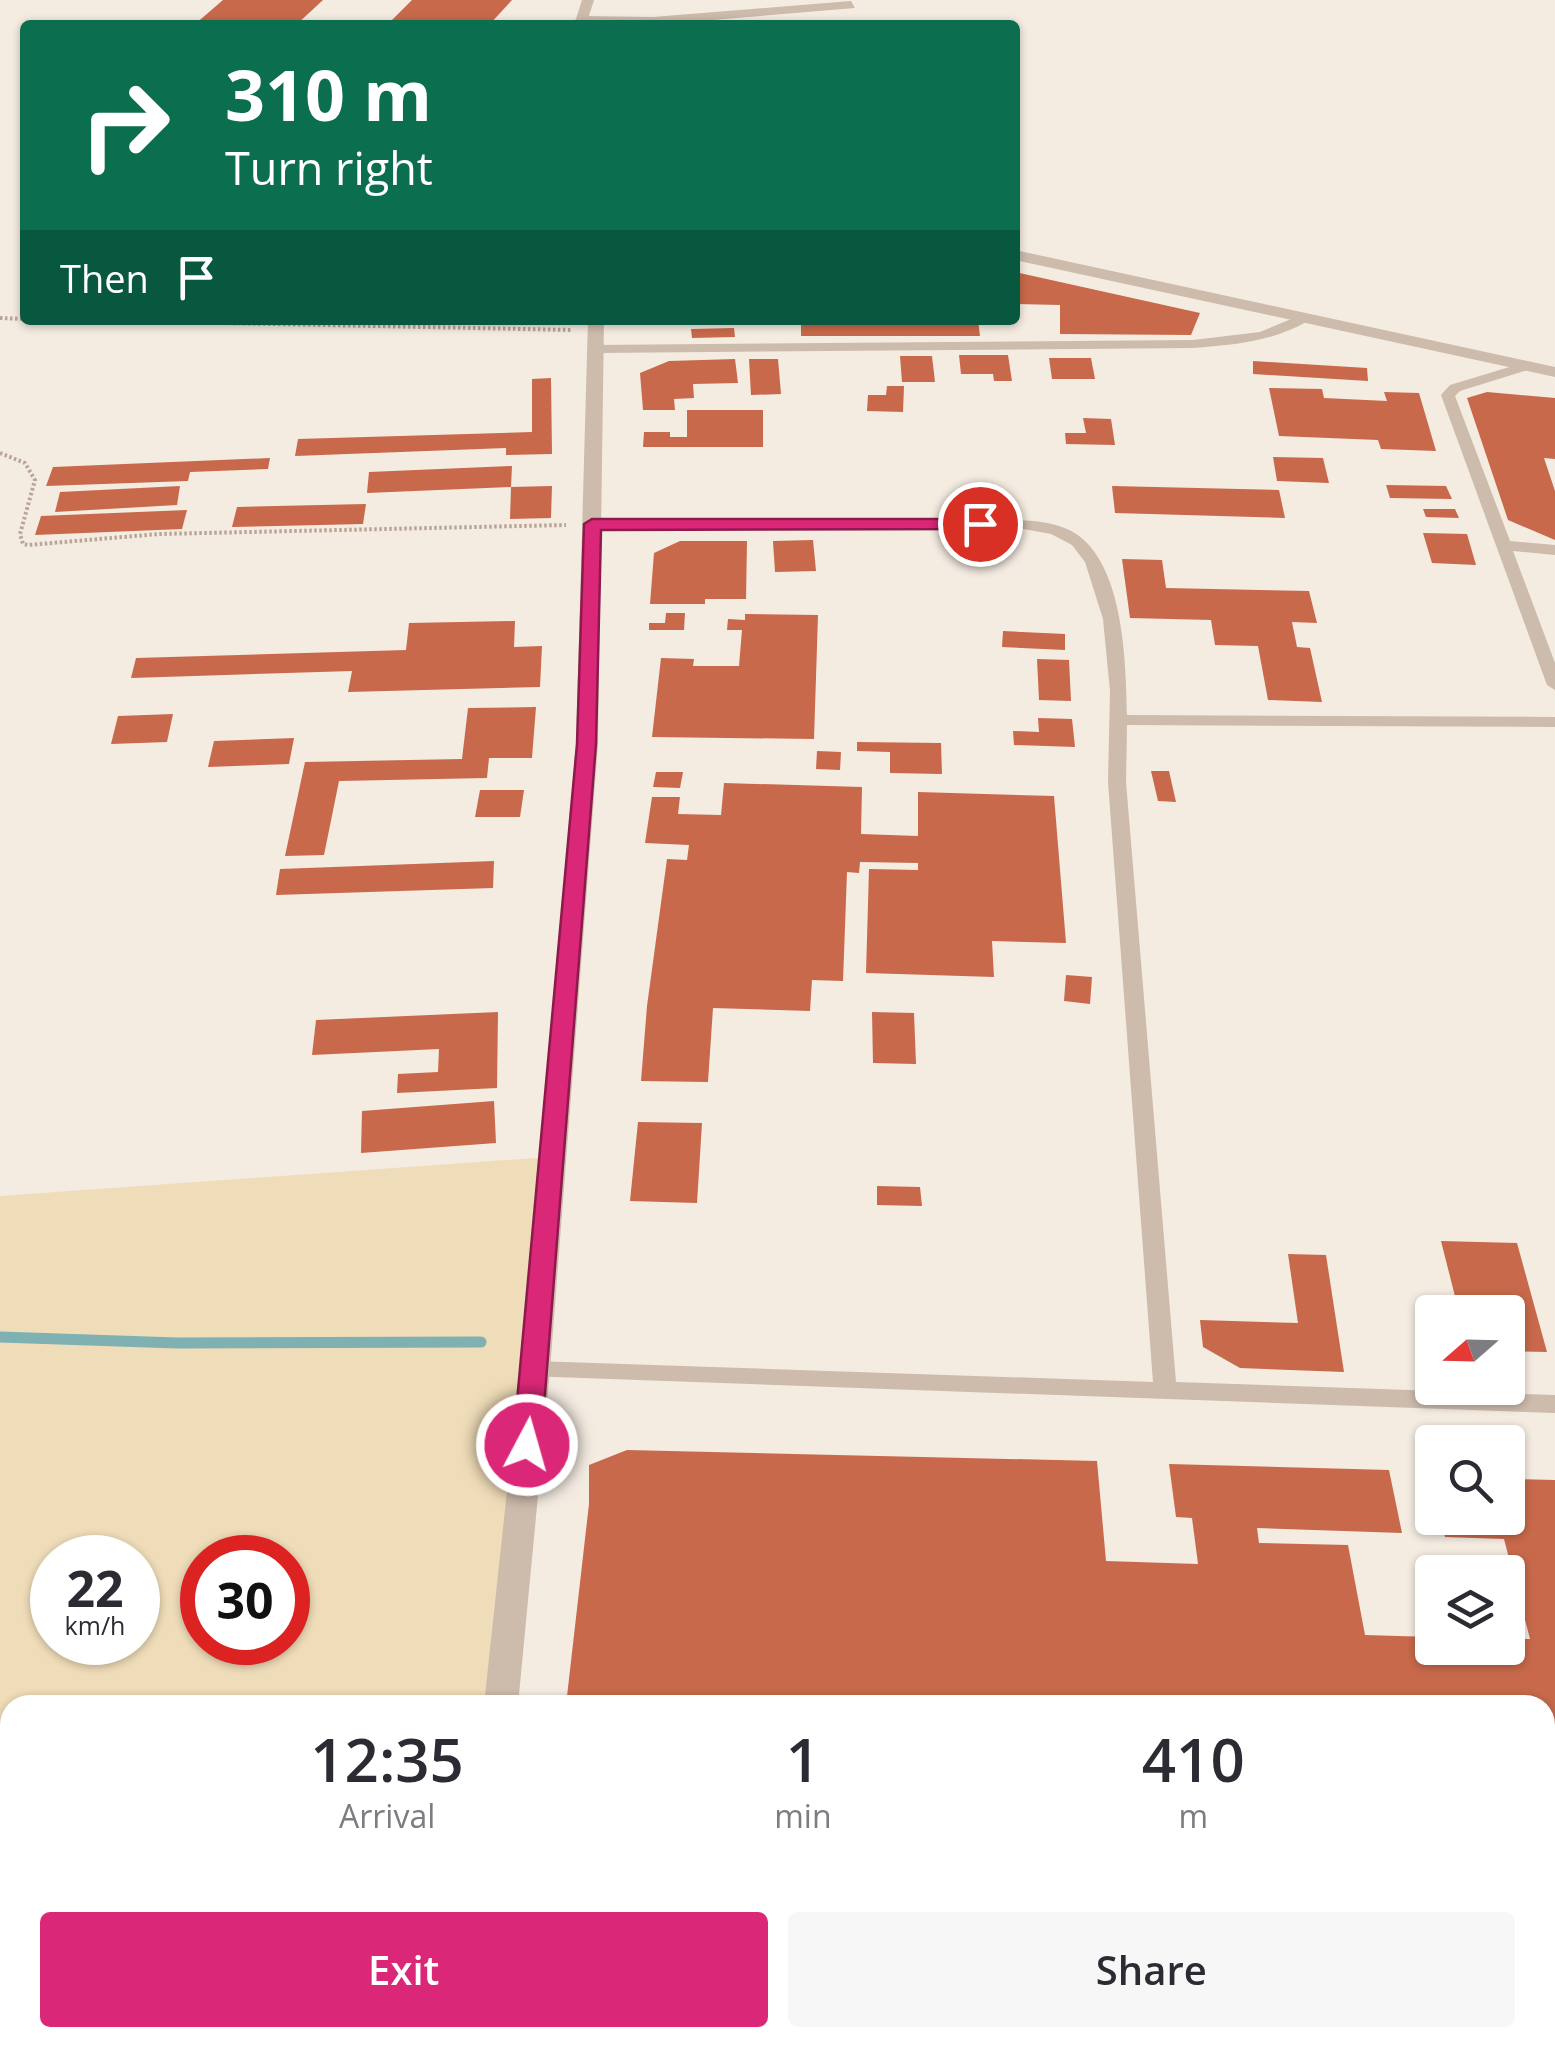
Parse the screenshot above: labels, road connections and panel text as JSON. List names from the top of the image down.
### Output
{
  "north": "left",
  "page": {
    "turn": ["310 m", "Turn right"],
    "then": "Then",
    "speed": "22 km/h",
    "limit": "30",
    "eta": [
      "12:35",
      "Arrival",
      "1",
      "min",
      "410",
      "m"
    ],
    "buttons": ["Exit", "Share"]
  }
}
